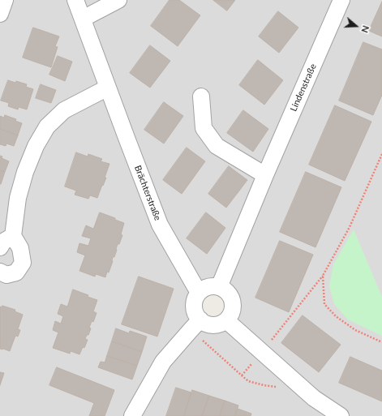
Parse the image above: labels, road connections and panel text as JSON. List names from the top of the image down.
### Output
{
  "streets": {
    "street": ["Lindenstraße", "Brächterstraße"]
  },
  "crossings": [
    ["Lindenstraße", "Brächterstraße"]
  ],
  "north": "right"
}
